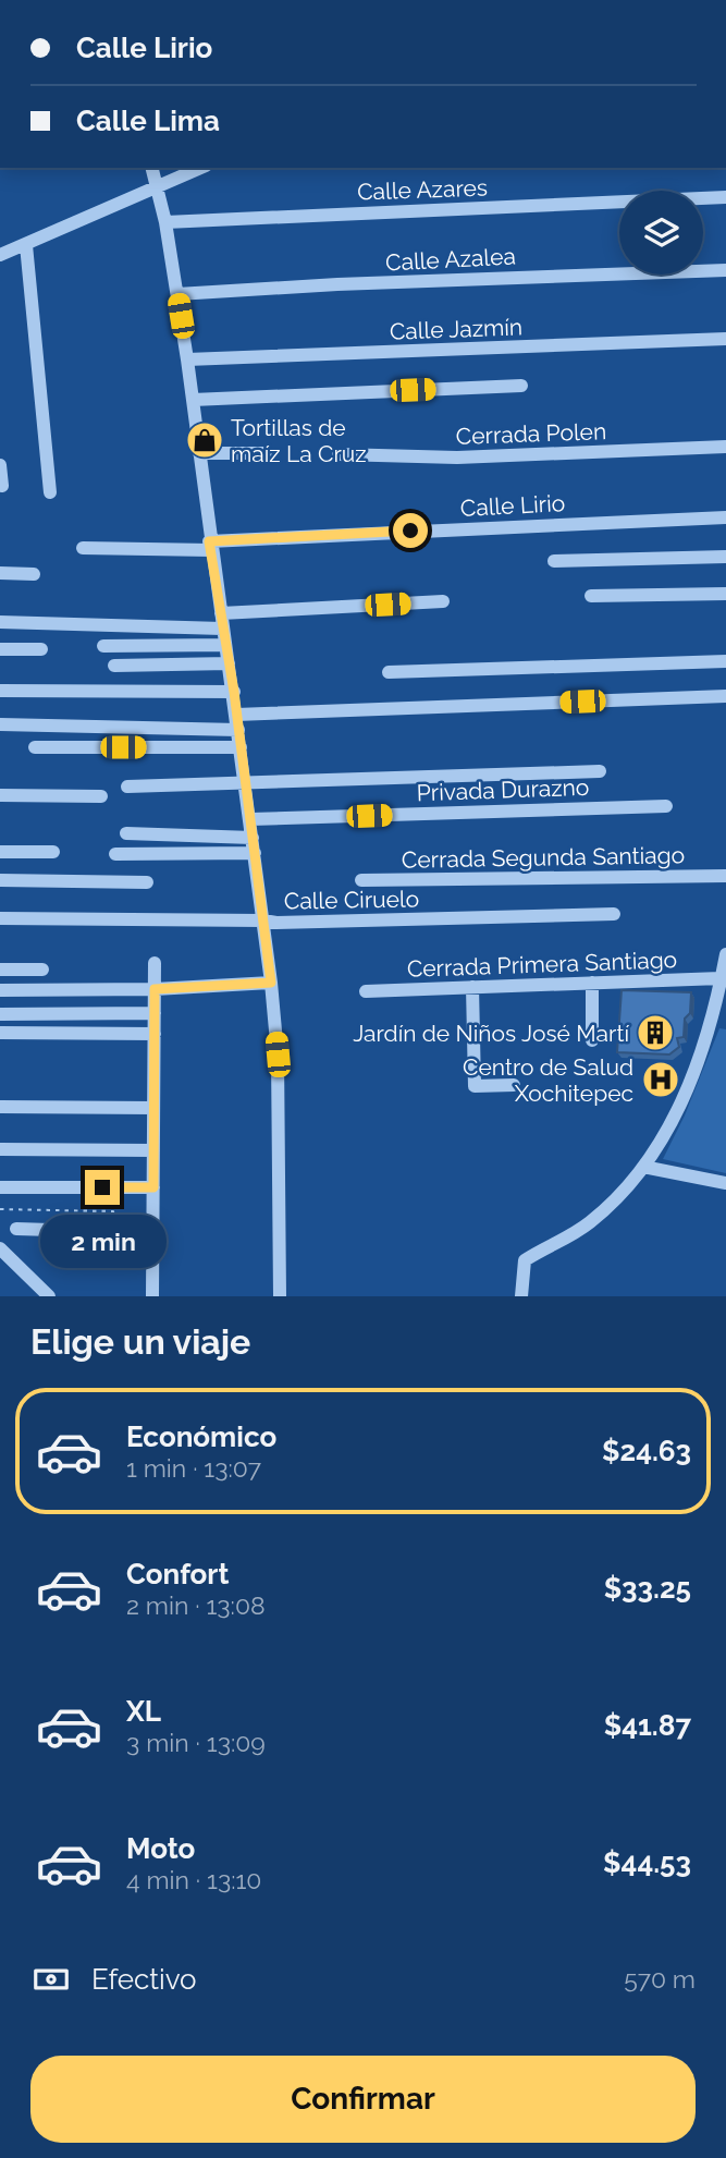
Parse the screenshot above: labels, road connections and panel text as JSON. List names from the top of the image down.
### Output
{
  "streets": {
    "street": [
      "Calle Azares",
      "Calle Azalea",
      "Calle Jazmín",
      "Cerrada Polen",
      "Calle Lirio",
      "Privada Durazno",
      "Cerrada Segunda Santiago",
      "Calle Ciruelo",
      "Cerrada Primera Santiago"
    ]
  },
  "places": {
    "shop": ["Tortillas de maíz La Cruz"],
    "building": ["Jardín de Niños José Martí"],
    "hospital": ["Centro de Salud Xochitepec"]
  },
  "page": {
    "banner": ["Calle Lirio", "Calle Lima"],
    "bubble": "2 min",
    "heading": "Elige un viaje",
    "list": [
      {
        "name": "Económico",
        "note": "1 min · 13:07",
        "value": "$24.63"
      },
      {
        "name": "Confort",
        "note": "2 min · 13:08",
        "value": "$33.25"
      },
      {
        "name": "XL",
        "note": "3 min · 13:09",
        "value": "$41.87"
      },
      {
        "name": "Moto",
        "note": "4 min · 13:10",
        "value": "$44.53"
      }
    ],
    "pay": ["Efectivo", "570 m"],
    "buttons": "Confirmar"
  }
}
